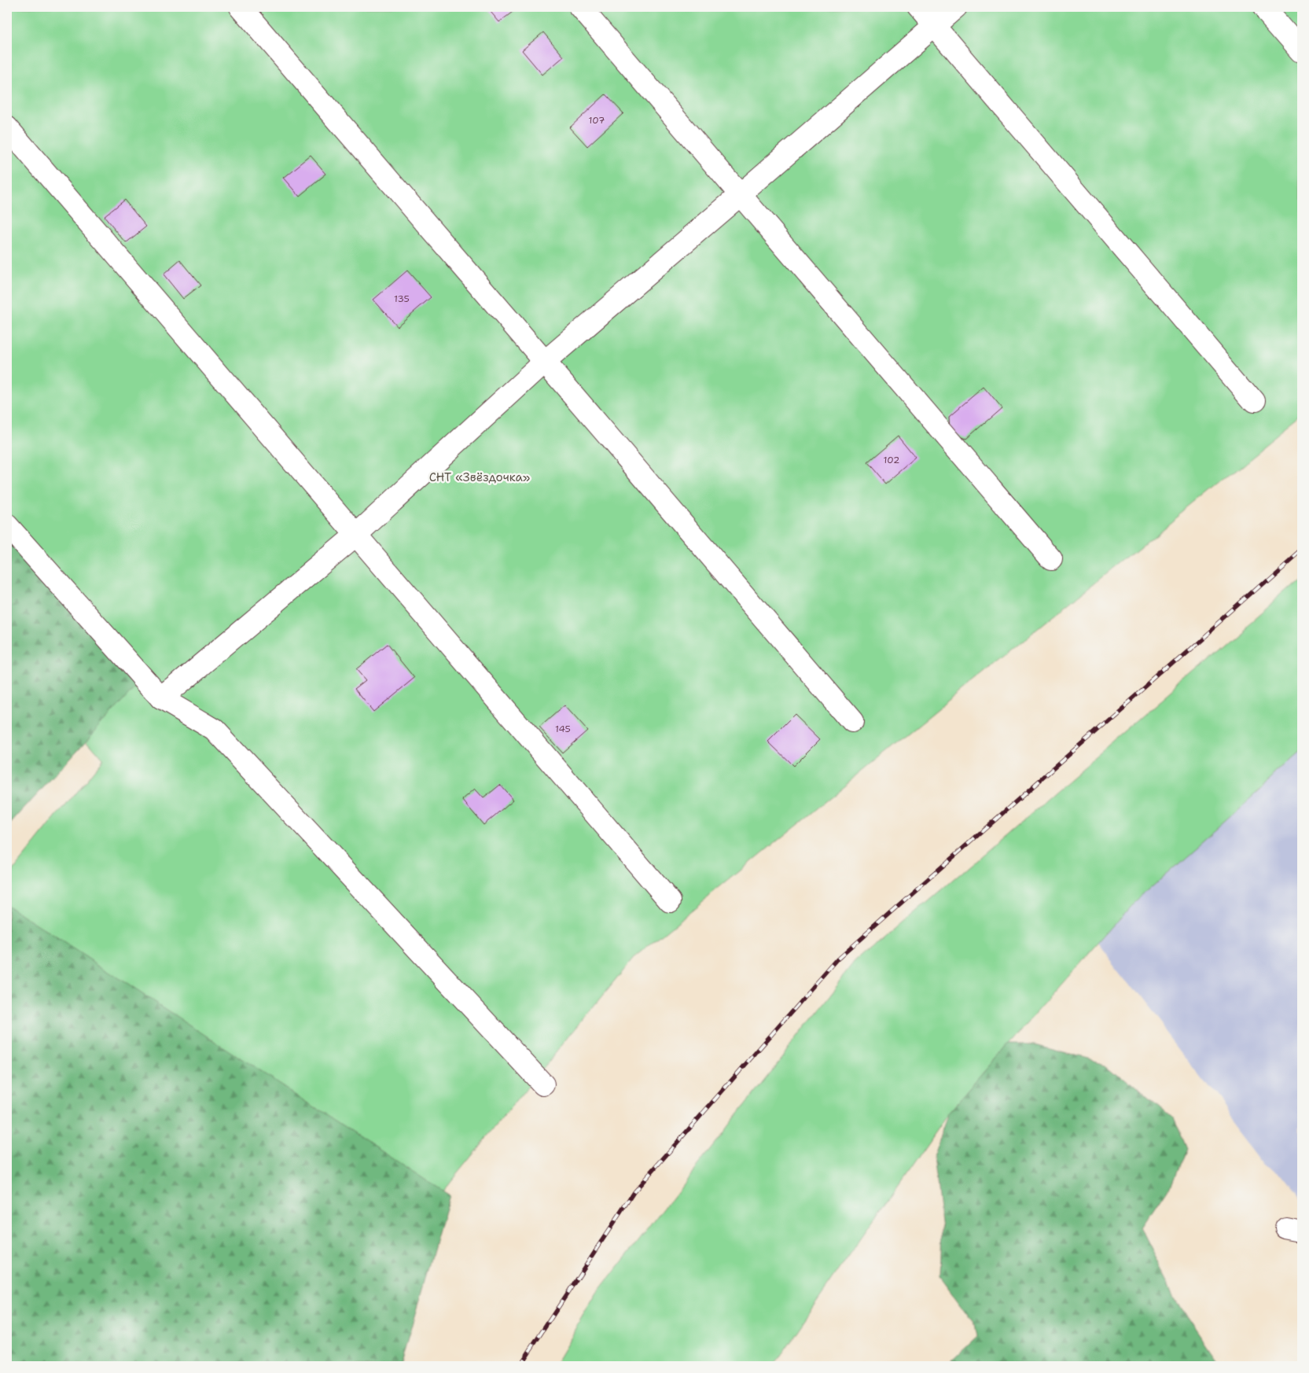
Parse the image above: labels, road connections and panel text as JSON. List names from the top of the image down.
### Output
{
  "parks": ["СНТ «Звёздочка»"],
  "house_numbers": [
    "107",
    "135",
    "102",
    "145"
  ]
}
